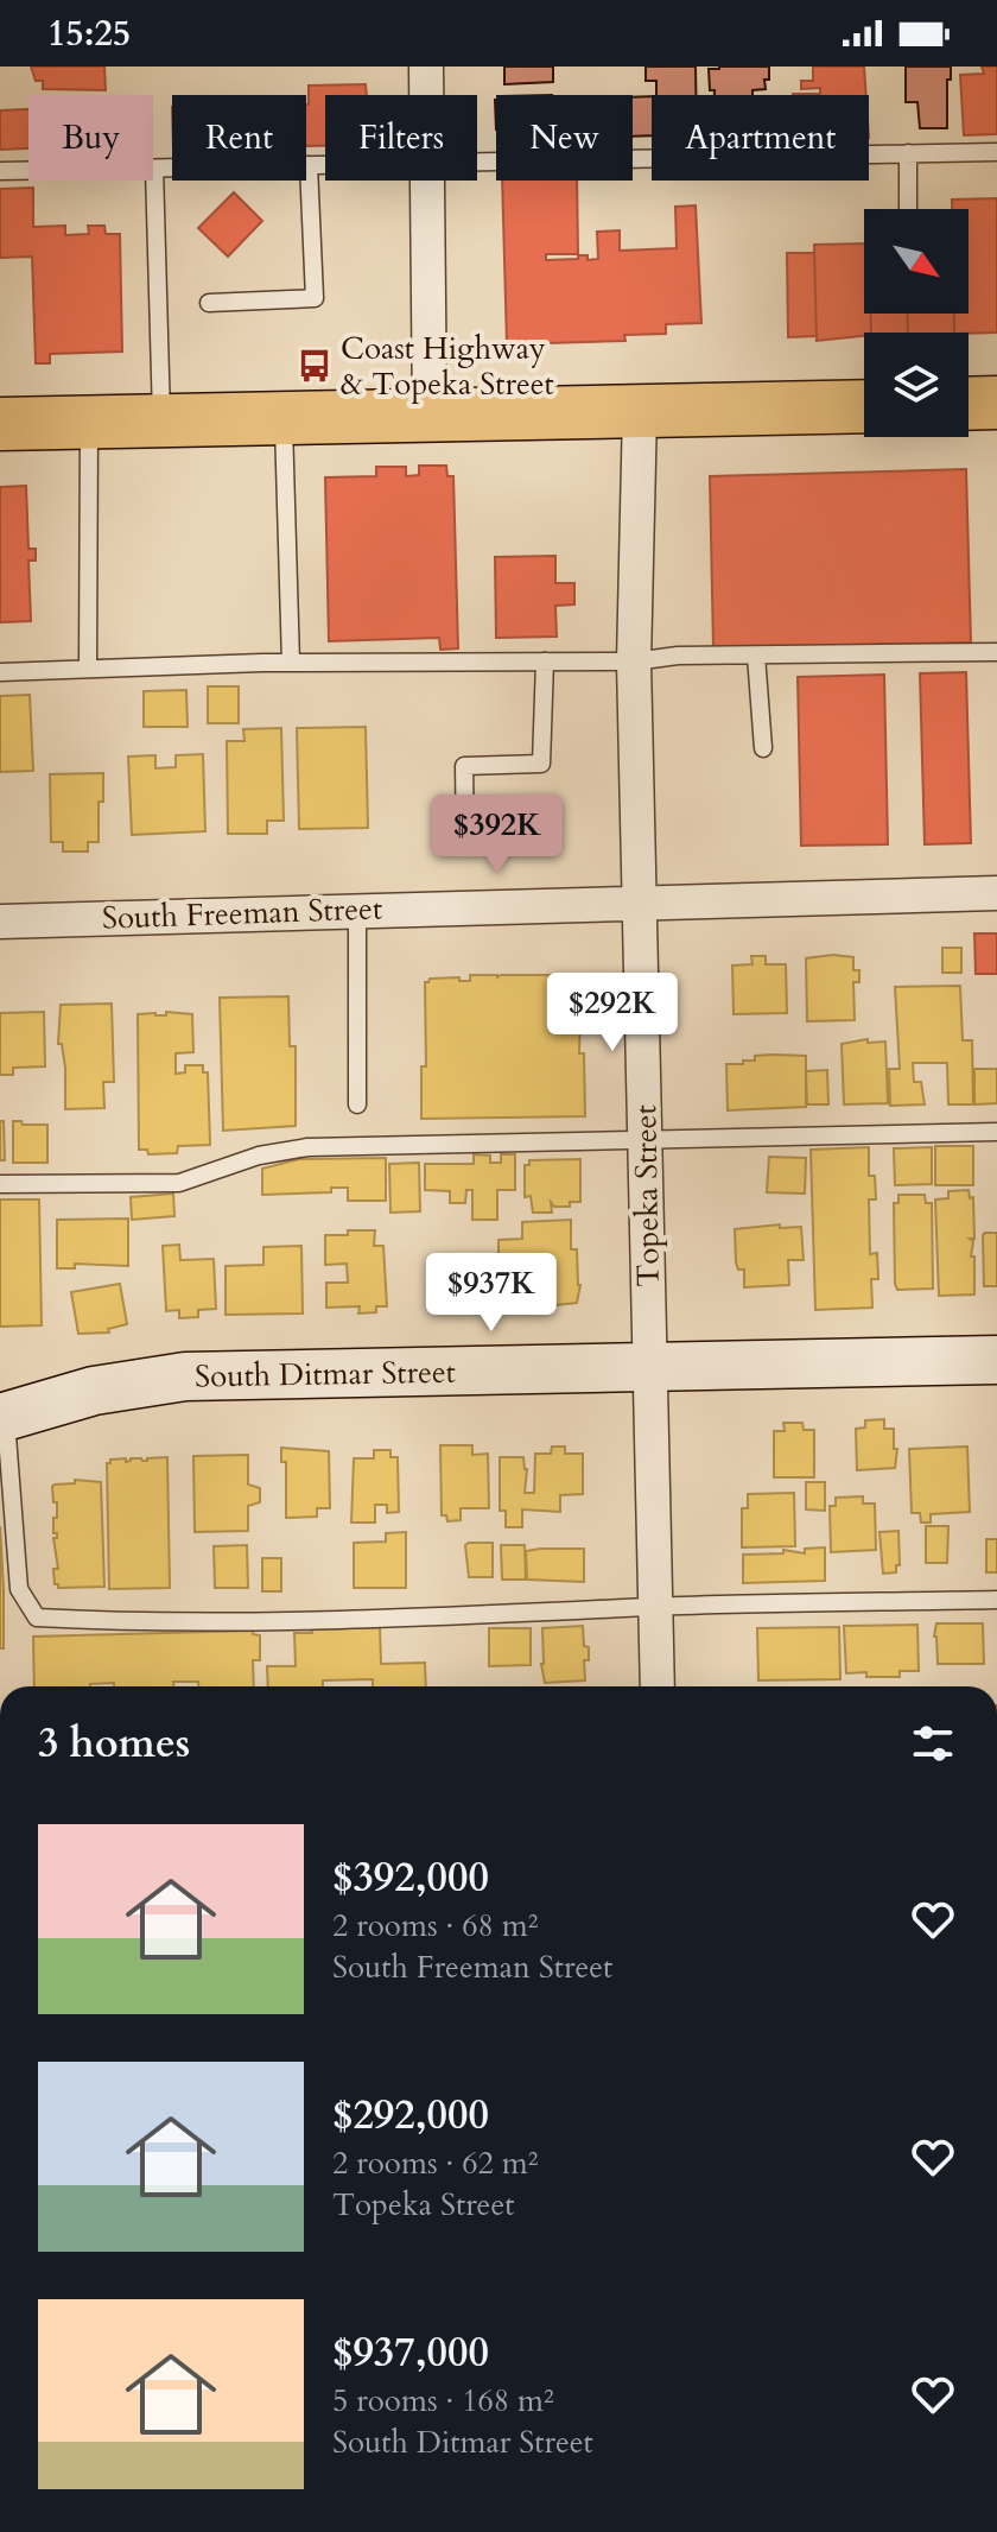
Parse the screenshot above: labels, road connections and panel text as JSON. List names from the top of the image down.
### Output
{
  "streets": {
    "street": ["South Freeman Street", "Topeka Street", "South Ditmar Street"]
  },
  "crossings": [
    ["South Freeman Street", "Topeka Street"],
    ["Topeka Street", "South Ditmar Street"]
  ],
  "places": {
    "bus stop": ["Coast Highway & Topeka Street"]
  },
  "north": "bottom right",
  "page": {
    "status": "15:25",
    "chip": [
      "Buy",
      "Rent",
      "Filters",
      "New",
      "Apartment"
    ],
    "price": ["$392K", "$292K", "$937K"],
    "heading": "3 homes",
    "list": [
      {
        "name": "$392,000",
        "note": "2 rooms · 68 m² · South Freeman Street"
      },
      {
        "name": "$292,000",
        "note": "2 rooms · 62 m² · Topeka Street"
      },
      {
        "name": "$937,000",
        "note": "5 rooms · 168 m² · South Ditmar Street"
      }
    ]
  }
}
